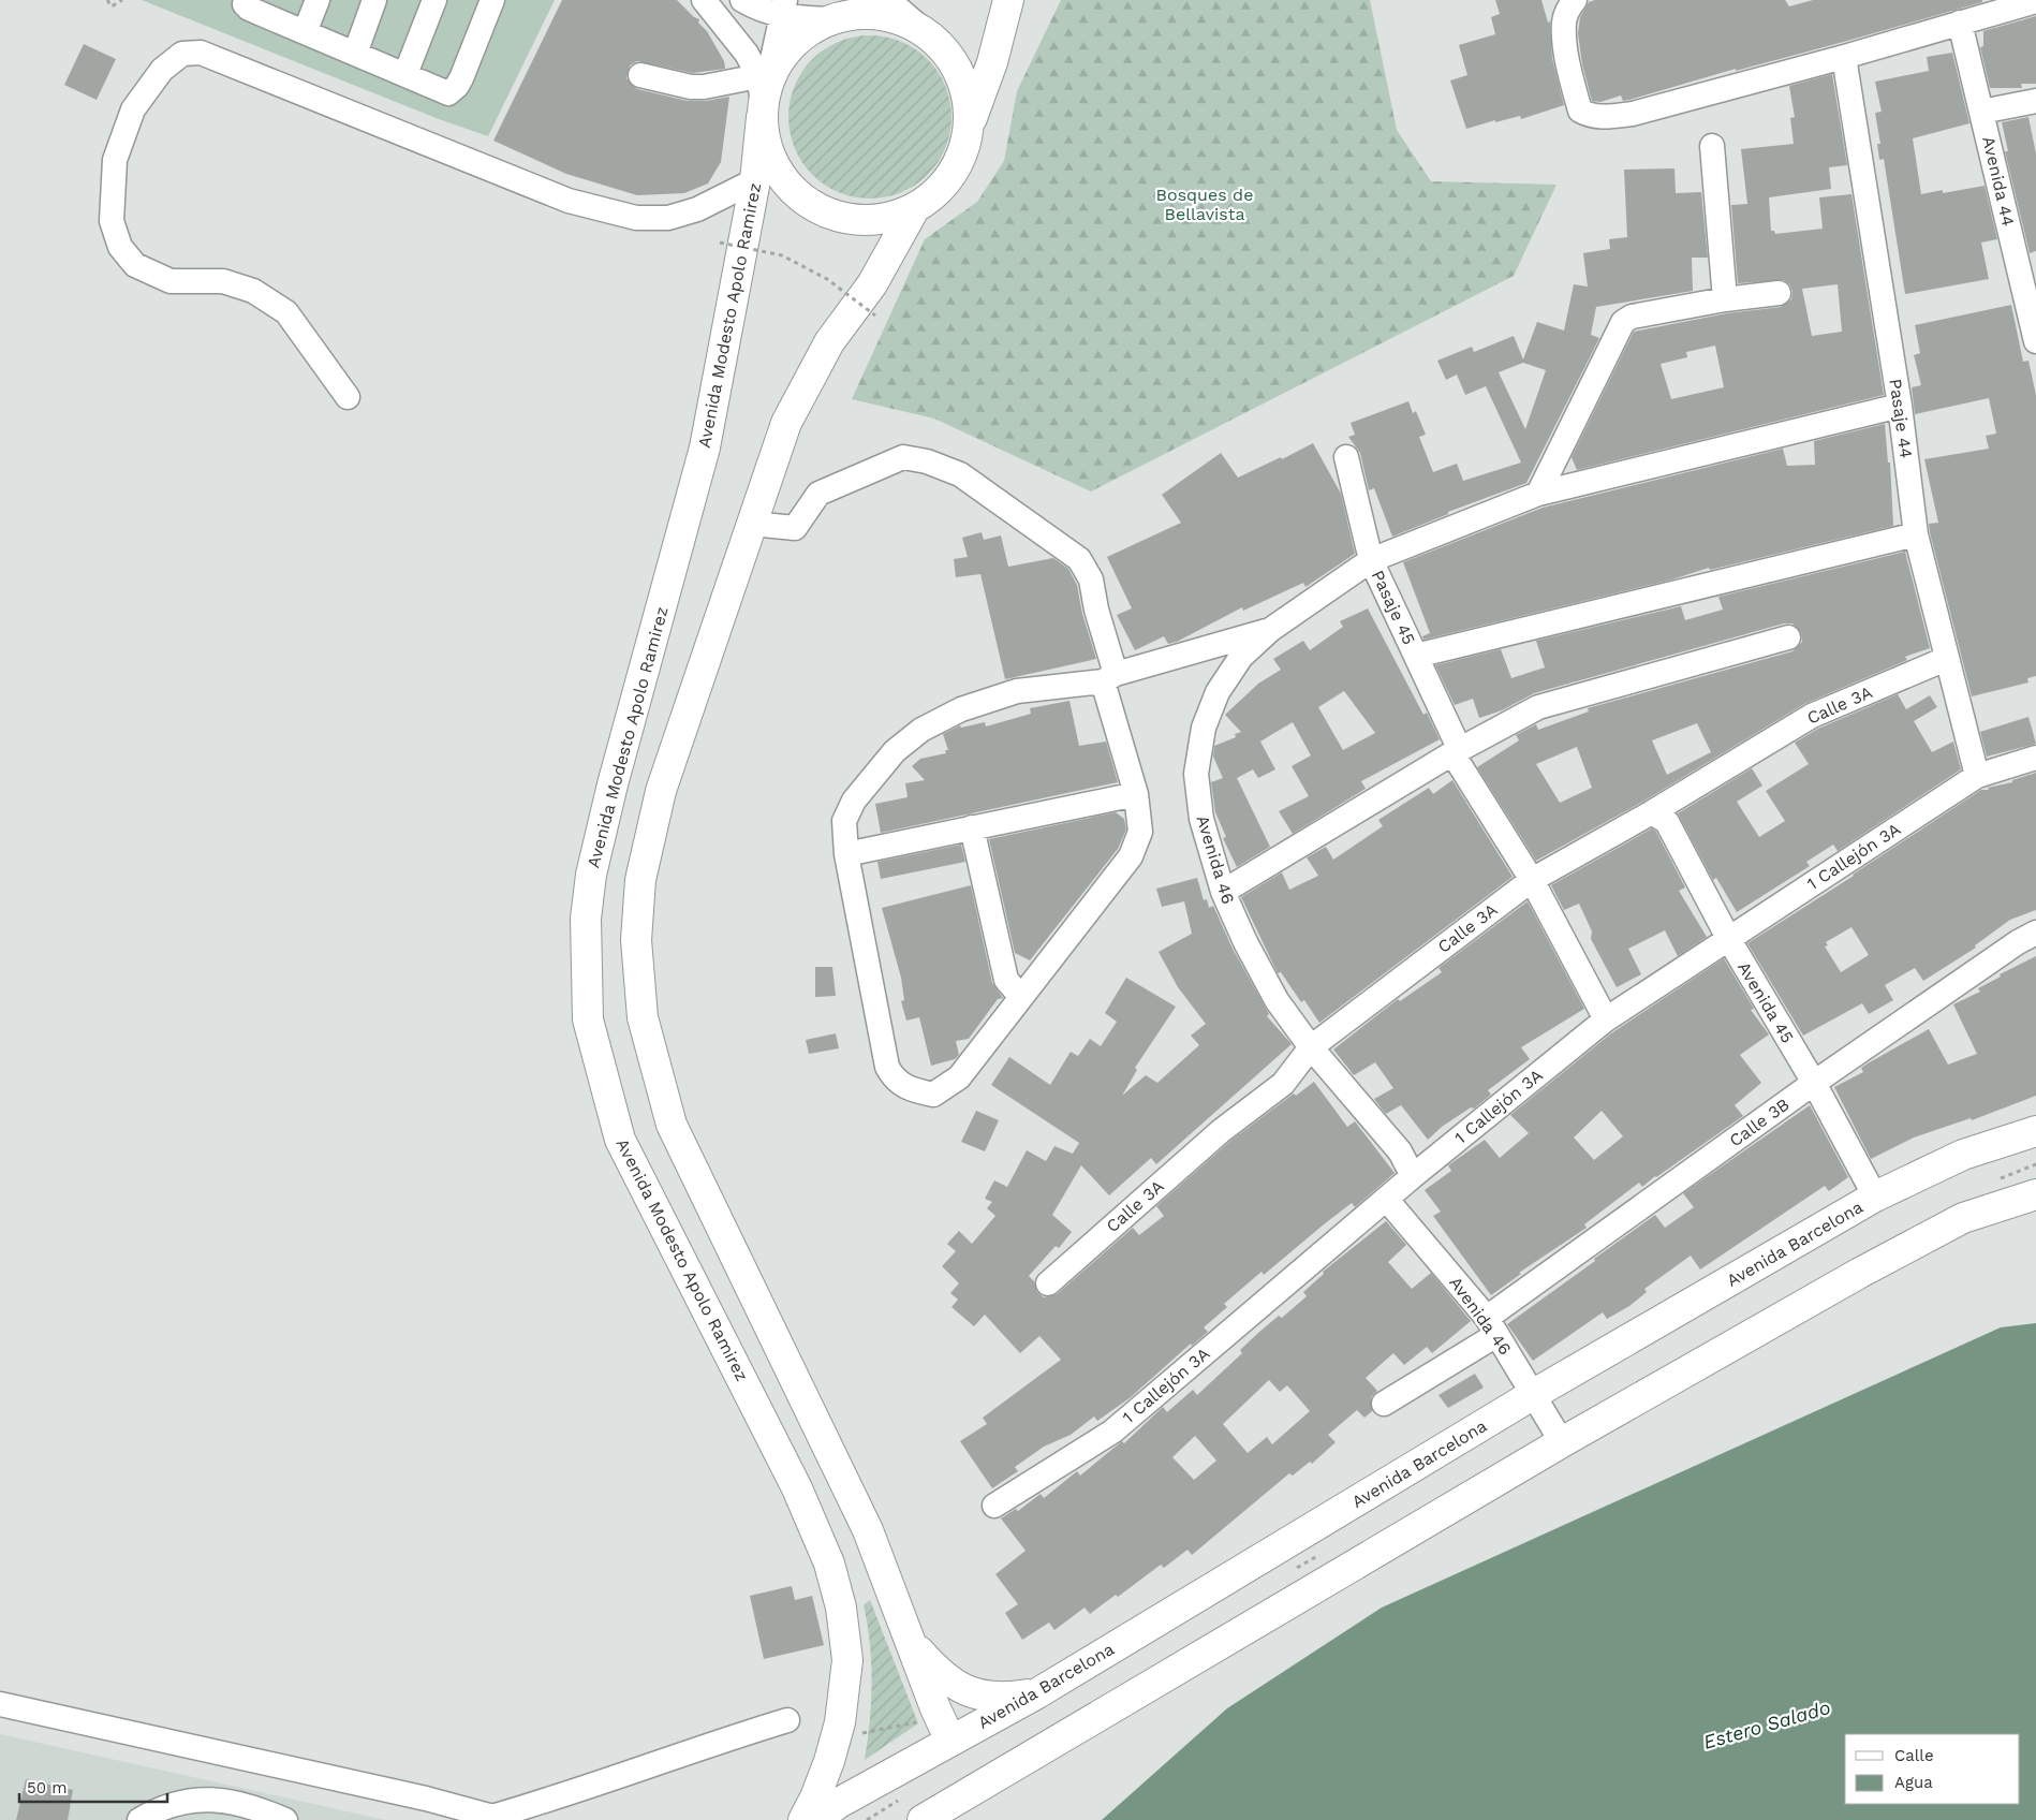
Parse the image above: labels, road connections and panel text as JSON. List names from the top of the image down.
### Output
{
  "streets": {
    "main road": ["Avenida Modesto Apolo Ramirez", "Avenida Barcelona"],
    "street": [
      "Avenida 44",
      "Pasaje 44",
      "Pasaje 45",
      "Calle 3A",
      "1 Callejón 3A",
      "Avenida 46",
      "Avenida 45",
      "Calle 3B"
    ]
  },
  "crossings": [
    ["Pasaje 44", "Calle 3A"],
    ["Pasaje 44", "1 Callejón 3A"],
    ["Pasaje 44", "Avenida 46"],
    ["Pasaje 45", "Calle 3A"],
    ["Pasaje 45", "1 Callejón 3A"],
    ["Pasaje 45", "Avenida 46"],
    ["Calle 3A", "Avenida 46"],
    ["Calle 3A", "Avenida 45"],
    ["1 Callejón 3A", "Avenida 46"],
    ["1 Callejón 3A", "Avenida 45"],
    ["Avenida 46", "Calle 3B"],
    ["Avenida 46", "Avenida Barcelona"],
    ["Avenida 45", "Calle 3B"],
    ["Avenida 45", "Avenida Barcelona"]
  ],
  "water": ["Estero Salado"],
  "parks": ["Bosques de Bellavista"],
  "legend": ["Calle", "Agua"],
  "scale_bar": "50 m"
}
